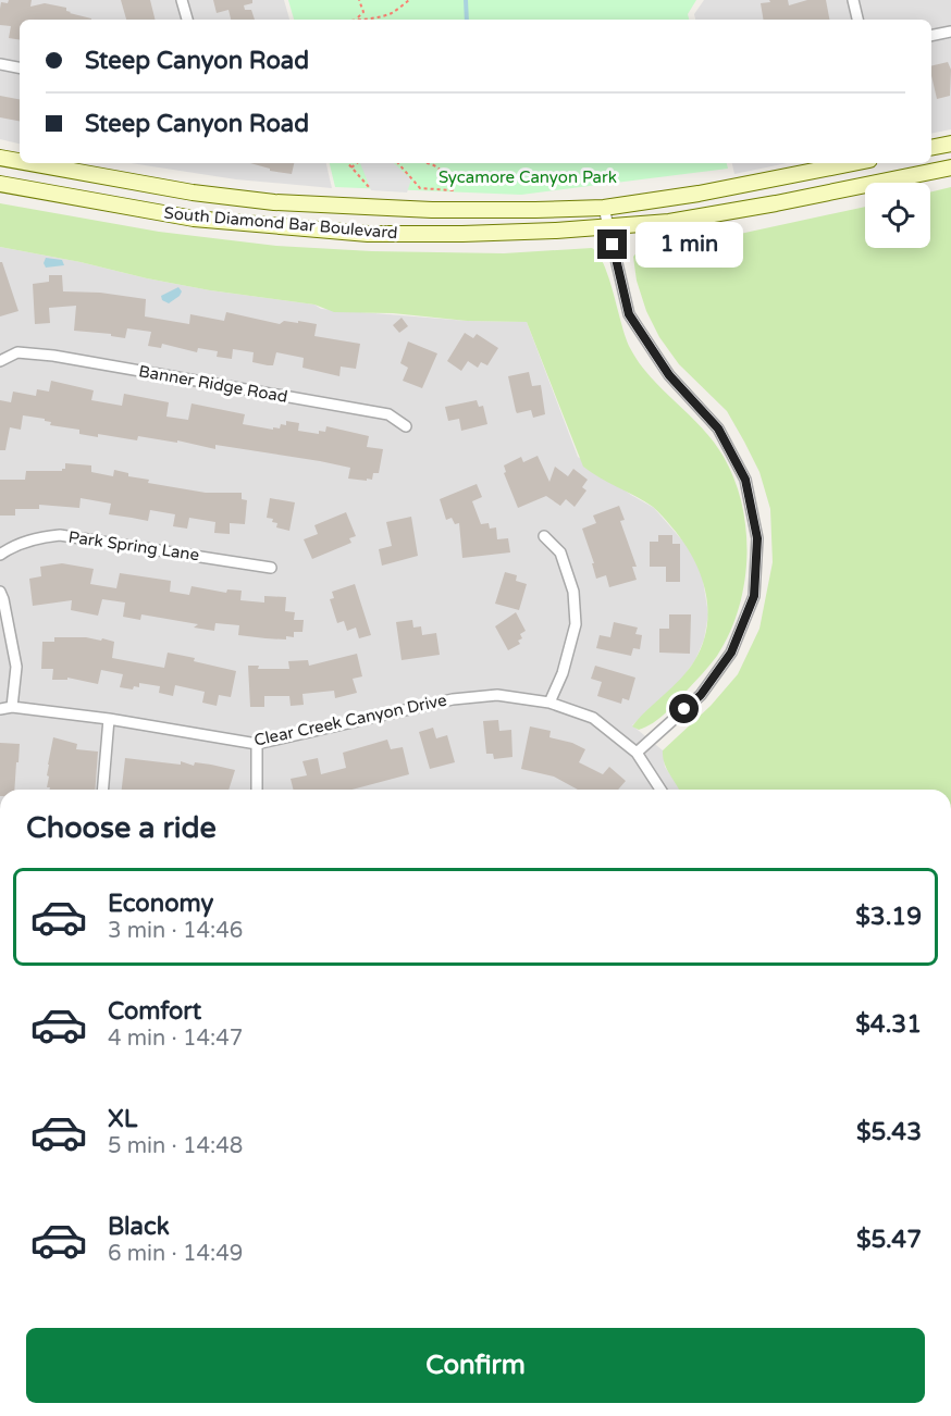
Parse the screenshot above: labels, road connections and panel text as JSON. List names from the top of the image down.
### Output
{
  "streets": {
    "main road": ["South Diamond Bar Boulevard"],
    "street": ["Banner Ridge Road", "Park Spring Lane", "Clear Creek Canyon Drive"]
  },
  "parks": ["Sycamore Canyon Park"],
  "page": {
    "banner": ["Steep Canyon Road", "Steep Canyon Road"],
    "bubble": "1 min",
    "heading": "Choose a ride",
    "list": [
      {
        "name": "Economy",
        "note": "3 min · 14:46",
        "value": "$3.19"
      },
      {
        "name": "Comfort",
        "note": "4 min · 14:47",
        "value": "$4.31"
      },
      {
        "name": "XL",
        "note": "5 min · 14:48",
        "value": "$5.43"
      },
      {
        "name": "Black",
        "note": "6 min · 14:49",
        "value": "$5.47"
      }
    ],
    "buttons": "Confirm"
  }
}
